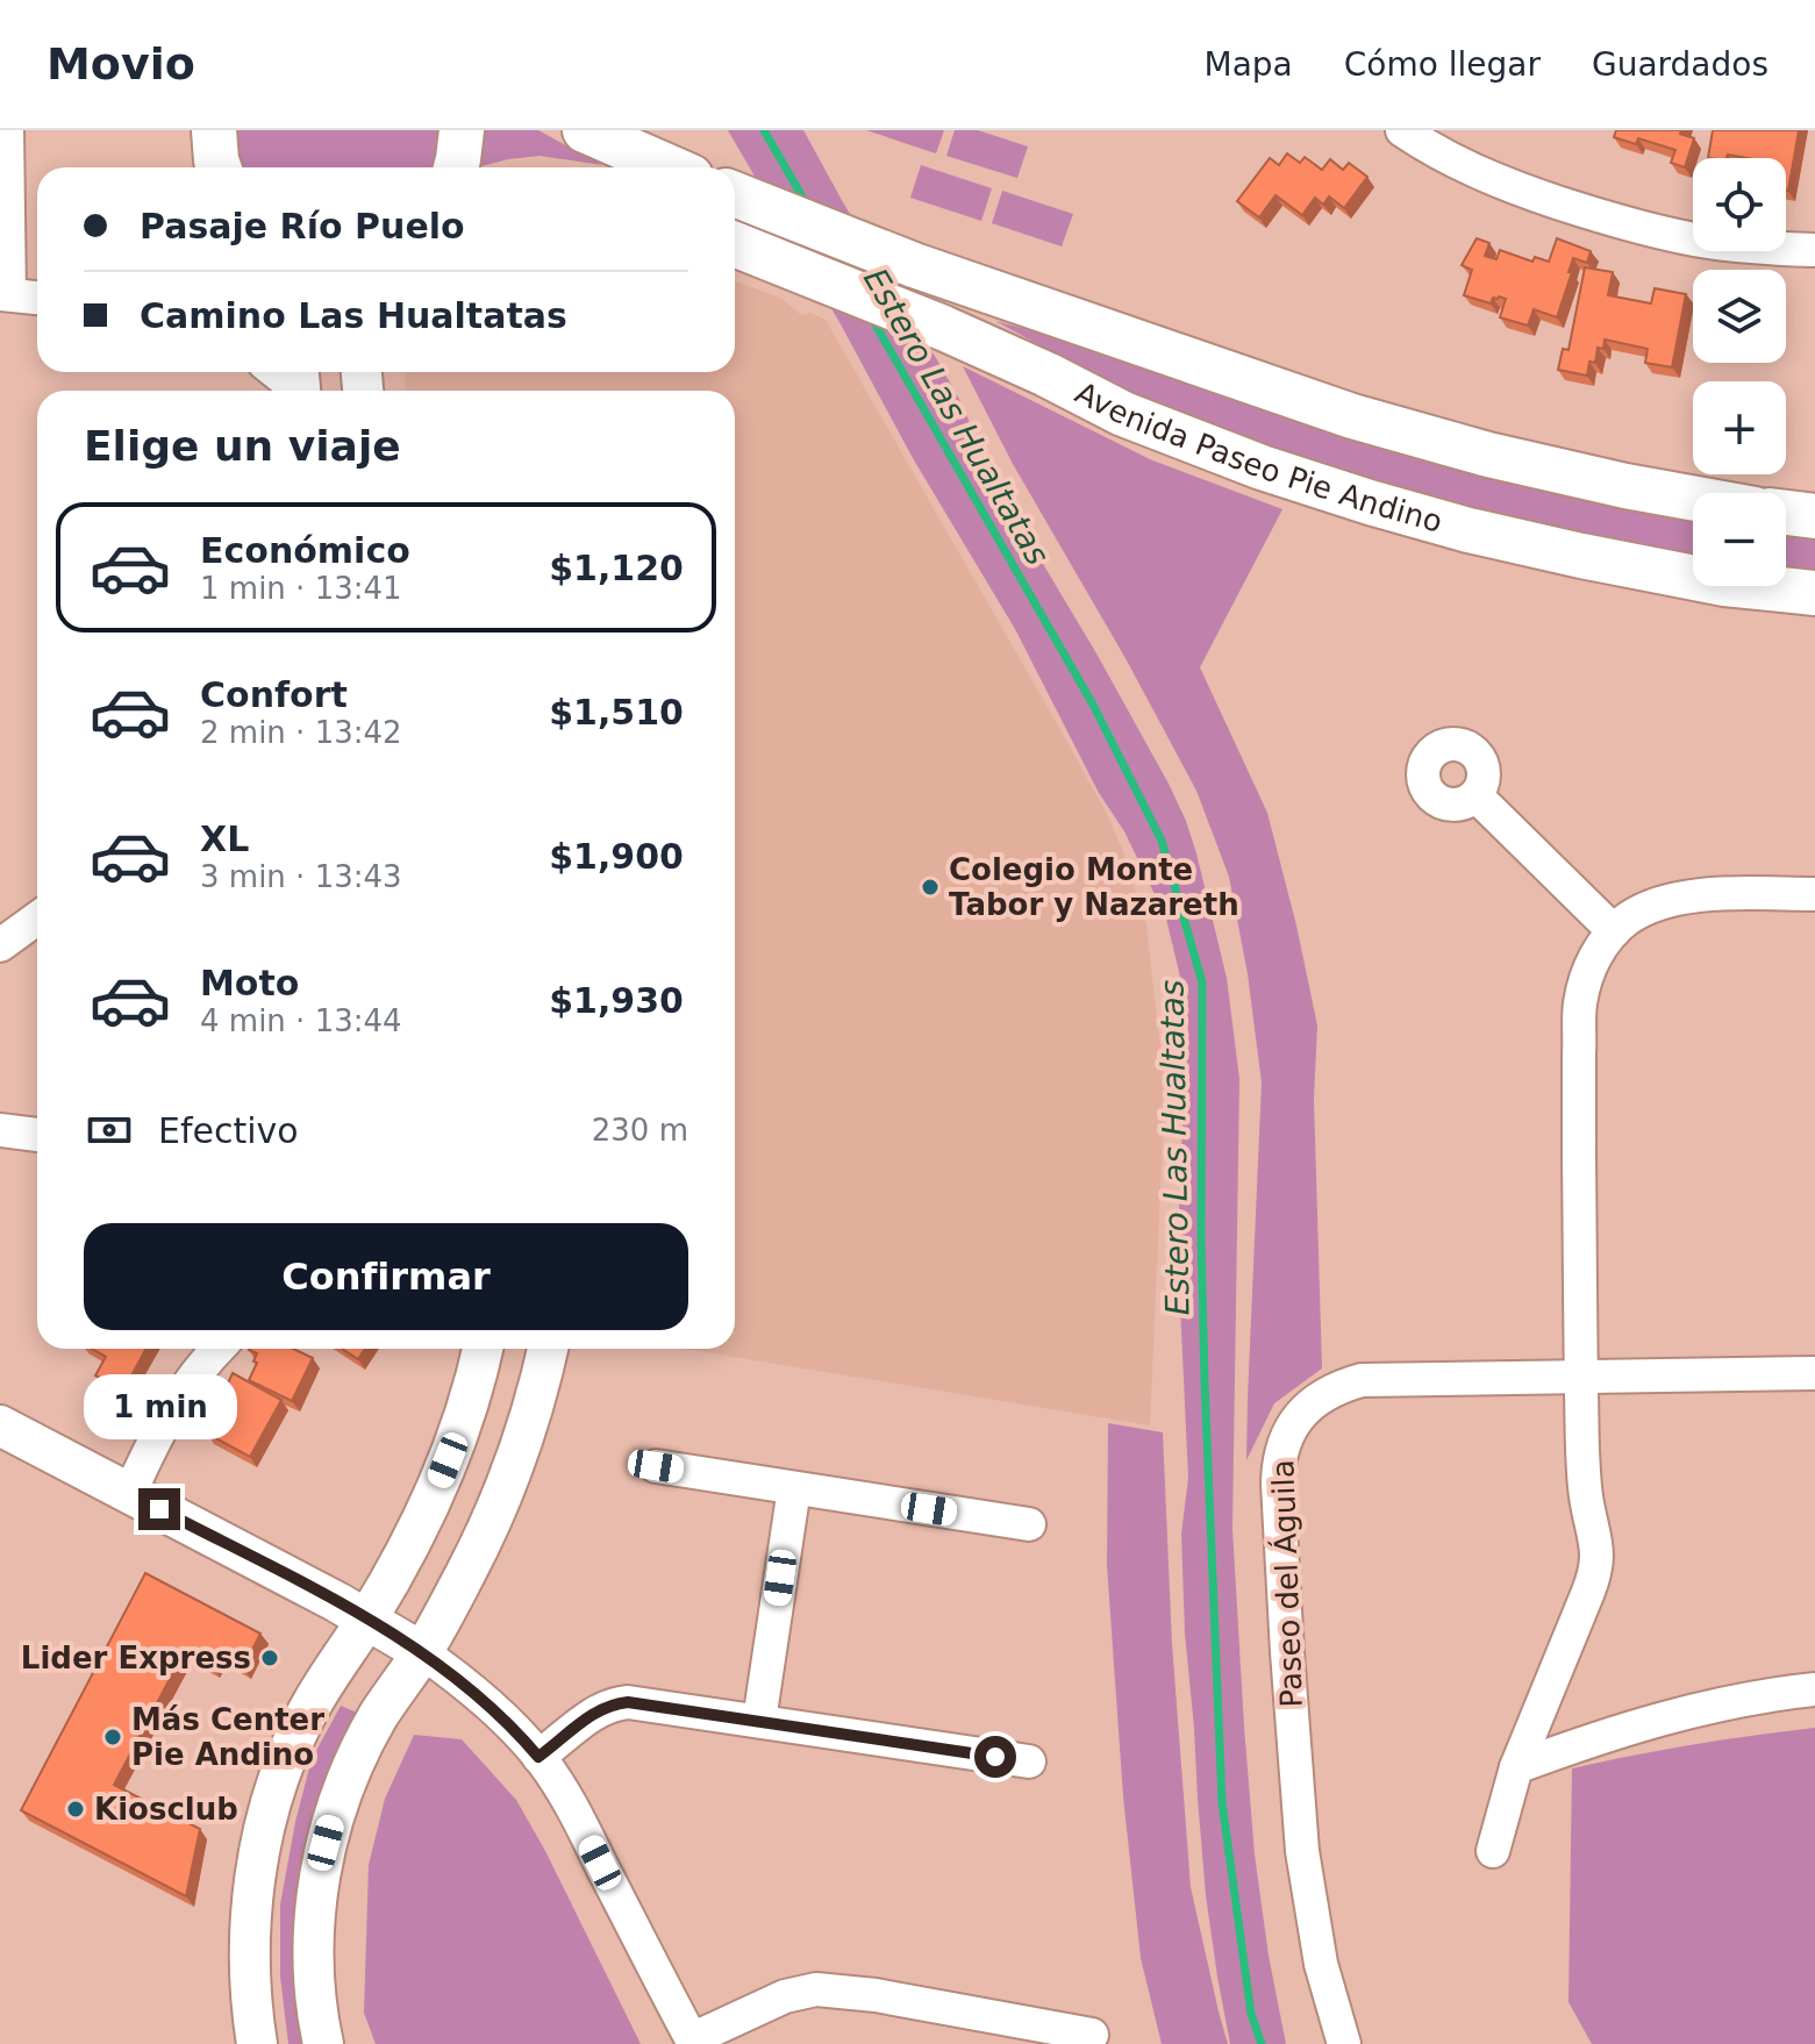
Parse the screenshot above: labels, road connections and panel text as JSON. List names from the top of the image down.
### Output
{
  "streets": {
    "main road": ["Avenida Paseo Pie Andino"],
    "street": ["Paseo del Águila"]
  },
  "water": ["Estero Las Hualtatas"],
  "places": [
    "Colegio Monte Tabor y Nazareth",
    "Lider Express",
    "Más Center Pie Andino",
    "Kiosclub"
  ],
  "page": {
    "header": "Movio",
    "nav": ["Mapa", "Cómo llegar", "Guardados"],
    "map_buttons": ["+", "−"],
    "banner": ["Pasaje Río Puelo", "Camino Las Hualtatas"],
    "heading": "Elige un viaje",
    "list": [
      {
        "name": "Económico",
        "note": "1 min · 13:41",
        "value": "$1,120"
      },
      {
        "name": "Confort",
        "note": "2 min · 13:42",
        "value": "$1,510"
      },
      {
        "name": "XL",
        "note": "3 min · 13:43",
        "value": "$1,900"
      },
      {
        "name": "Moto",
        "note": "4 min · 13:44",
        "value": "$1,930"
      }
    ],
    "pay": ["Efectivo", "230 m"],
    "buttons": "Confirmar",
    "bubble": "1 min"
  }
}
